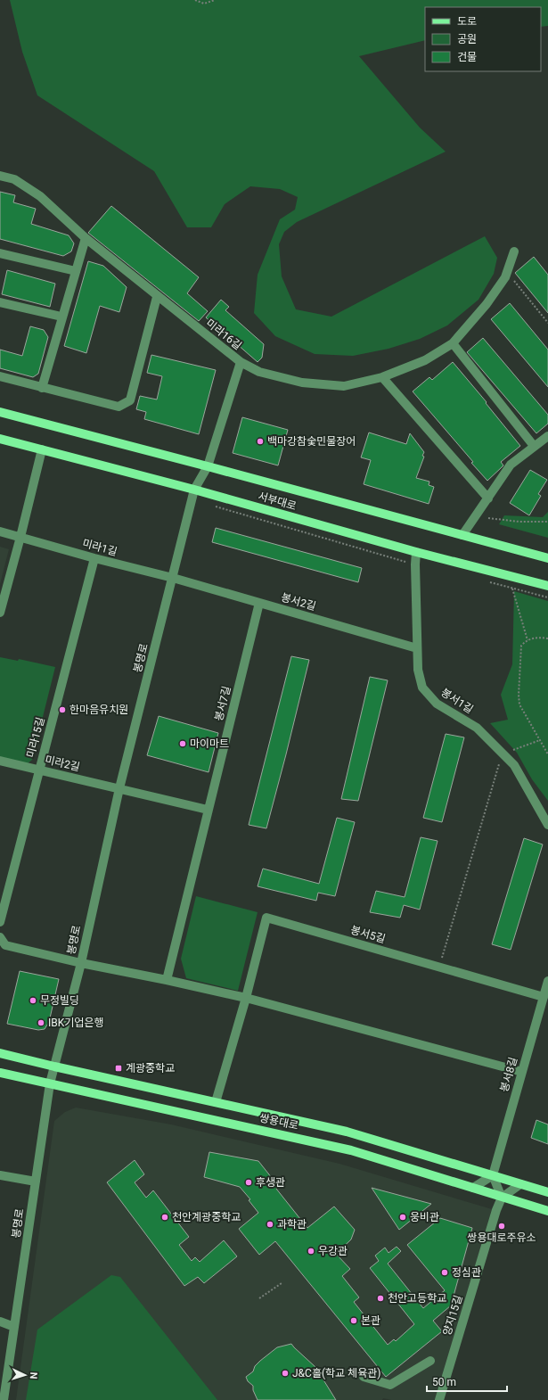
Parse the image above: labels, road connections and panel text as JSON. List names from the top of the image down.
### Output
{
  "streets": {
    "main road": ["서부대로", "쌍용대로"],
    "street": [
      "미라16길",
      "미라1길",
      "봉서2길",
      "봉명로",
      "봉서1길",
      "봉서7길",
      "미라15길",
      "미라2길",
      "봉서5길",
      "봉서8길",
      "양지15길"
    ]
  },
  "crossings": [
    ["미라16길", "서부대로"],
    ["미라16길", "봉명로"],
    ["서부대로", "봉명로"],
    ["서부대로", "봉서1길"],
    ["미라1길", "봉서2길"],
    ["미라1길", "봉명로"],
    ["미라1길", "미라15길"],
    ["봉서2길", "봉명로"],
    ["봉서2길", "봉서1길"],
    ["봉서2길", "봉서7길"],
    ["봉명로", "미라2길"],
    ["봉명로", "쌍용대로"],
    ["미라15길", "미라2길"],
    ["봉서5길", "봉서8길"],
    ["봉서5길", "쌍용대로"],
    ["봉서8길", "쌍용대로"],
    ["쌍용대로", "양지15길"]
  ],
  "places": {
    "other": [
      "백마강참숯민물장어",
      "한마음유치원",
      "마이마트",
      "무정빌딩",
      "IBK기업은행",
      "후생관",
      "천안계광중학교",
      "웅비관",
      "과학관",
      "쌍용대로주유소",
      "우강관",
      "정심관",
      "천안고등학교",
      "본관",
      "J&C홀(학교 체육관)"
    ],
    "transit": ["계광중학교"]
  },
  "legend": ["도로", "공원", "건물"],
  "scale_bar": "50 m",
  "north": "right"
}
